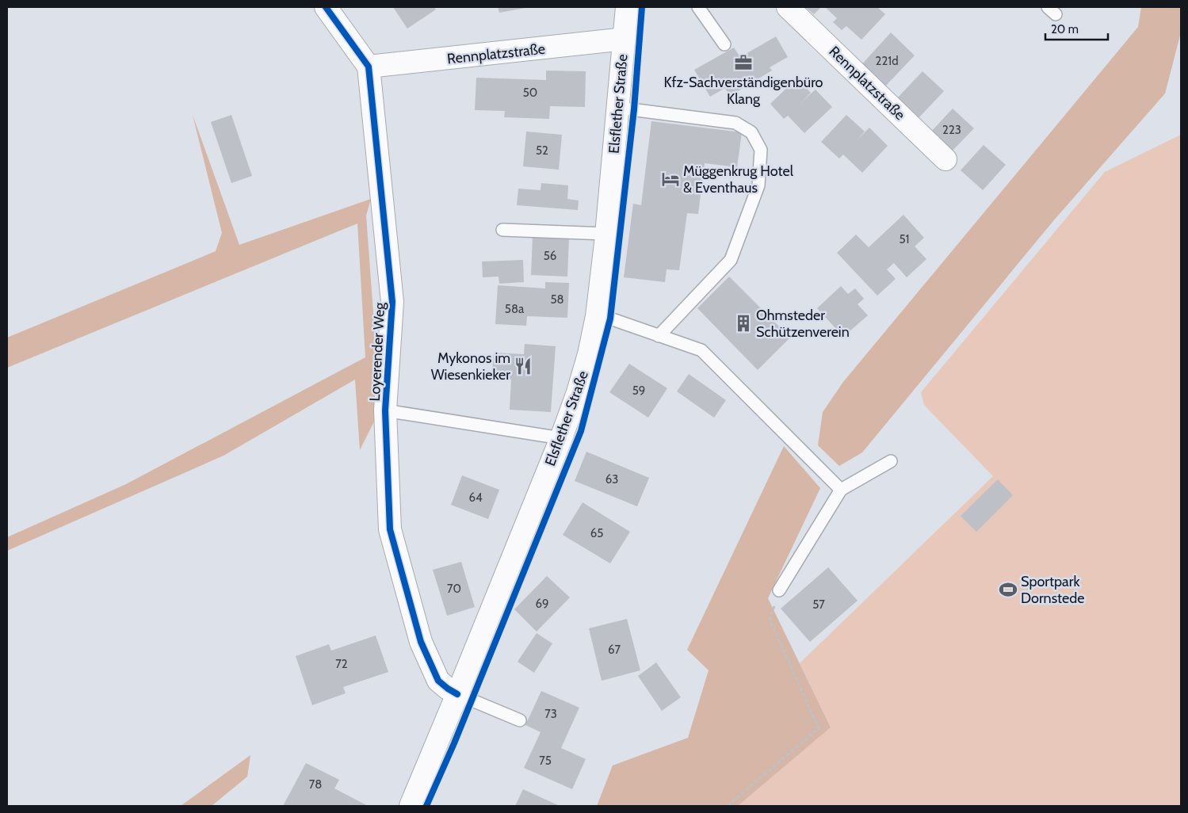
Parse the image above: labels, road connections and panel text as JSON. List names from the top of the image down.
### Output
{
  "streets": {
    "street": ["Rennplatzstraße", "Elsflether Straße", "Loyerender Weg"]
  },
  "crossings": [
    ["Rennplatzstraße", "Elsflether Straße"],
    ["Rennplatzstraße", "Loyerender Weg"],
    ["Elsflether Straße", "Loyerender Weg"]
  ],
  "places": {
    "office": ["Kfz-Sachverständigenbüro Klang"],
    "hotel": ["Müggenkrug Hotel & Eventhaus"],
    "building": ["Ohmsteder Schützenverein"],
    "restaurant": ["Mykonos im Wiesenkieker"],
    "sports": ["Sportpark Dornstede"]
  },
  "house_numbers": [
    "221d",
    "50",
    "223",
    "52",
    "51",
    "56",
    "58",
    "58a",
    "59",
    "63",
    "64",
    "65",
    "70",
    "69",
    "57",
    "67",
    "72",
    "73",
    "75",
    "78"
  ],
  "scale_bar": "20 m"
}
